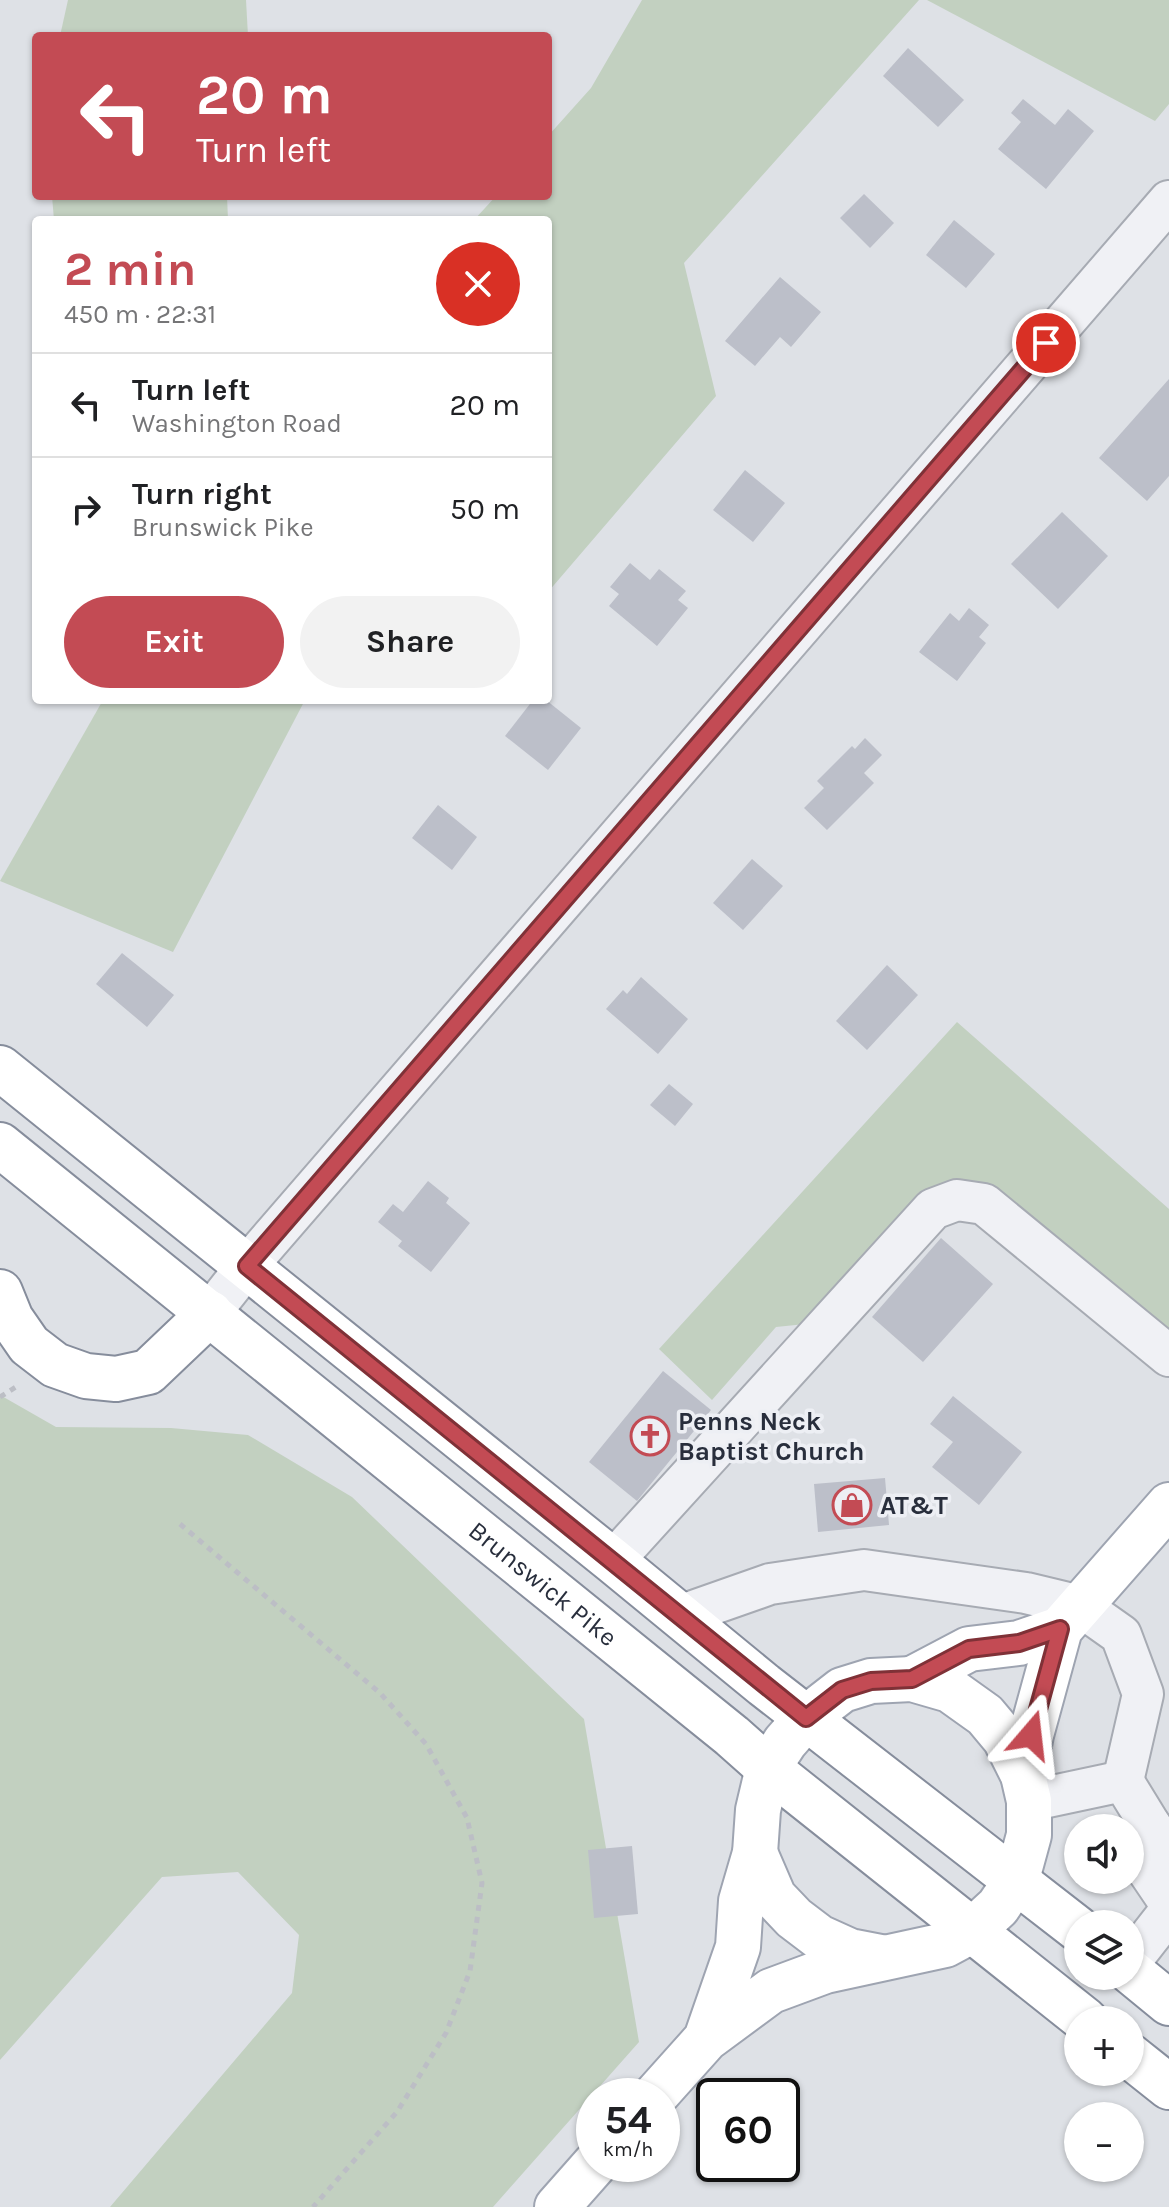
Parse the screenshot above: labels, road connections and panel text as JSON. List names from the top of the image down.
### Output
{
  "streets": {
    "main road": ["Brunswick Pike"]
  },
  "places": {
    "church": ["Penns Neck Baptist Church"],
    "shop": ["AT&T"]
  },
  "page": {
    "turn": ["20 m", "Turn left"],
    "heading": ["2 min", "450 m · 22:31"],
    "list": [
      {
        "name": "Turn left",
        "note": "Washington Road",
        "value": "20 m"
      },
      {
        "name": "Turn right",
        "note": "Brunswick Pike",
        "value": "50 m"
      }
    ],
    "buttons": ["Exit", "Share"],
    "map_buttons": ["+", "−"],
    "speed": "54 km/h",
    "limit": "60"
  }
}
